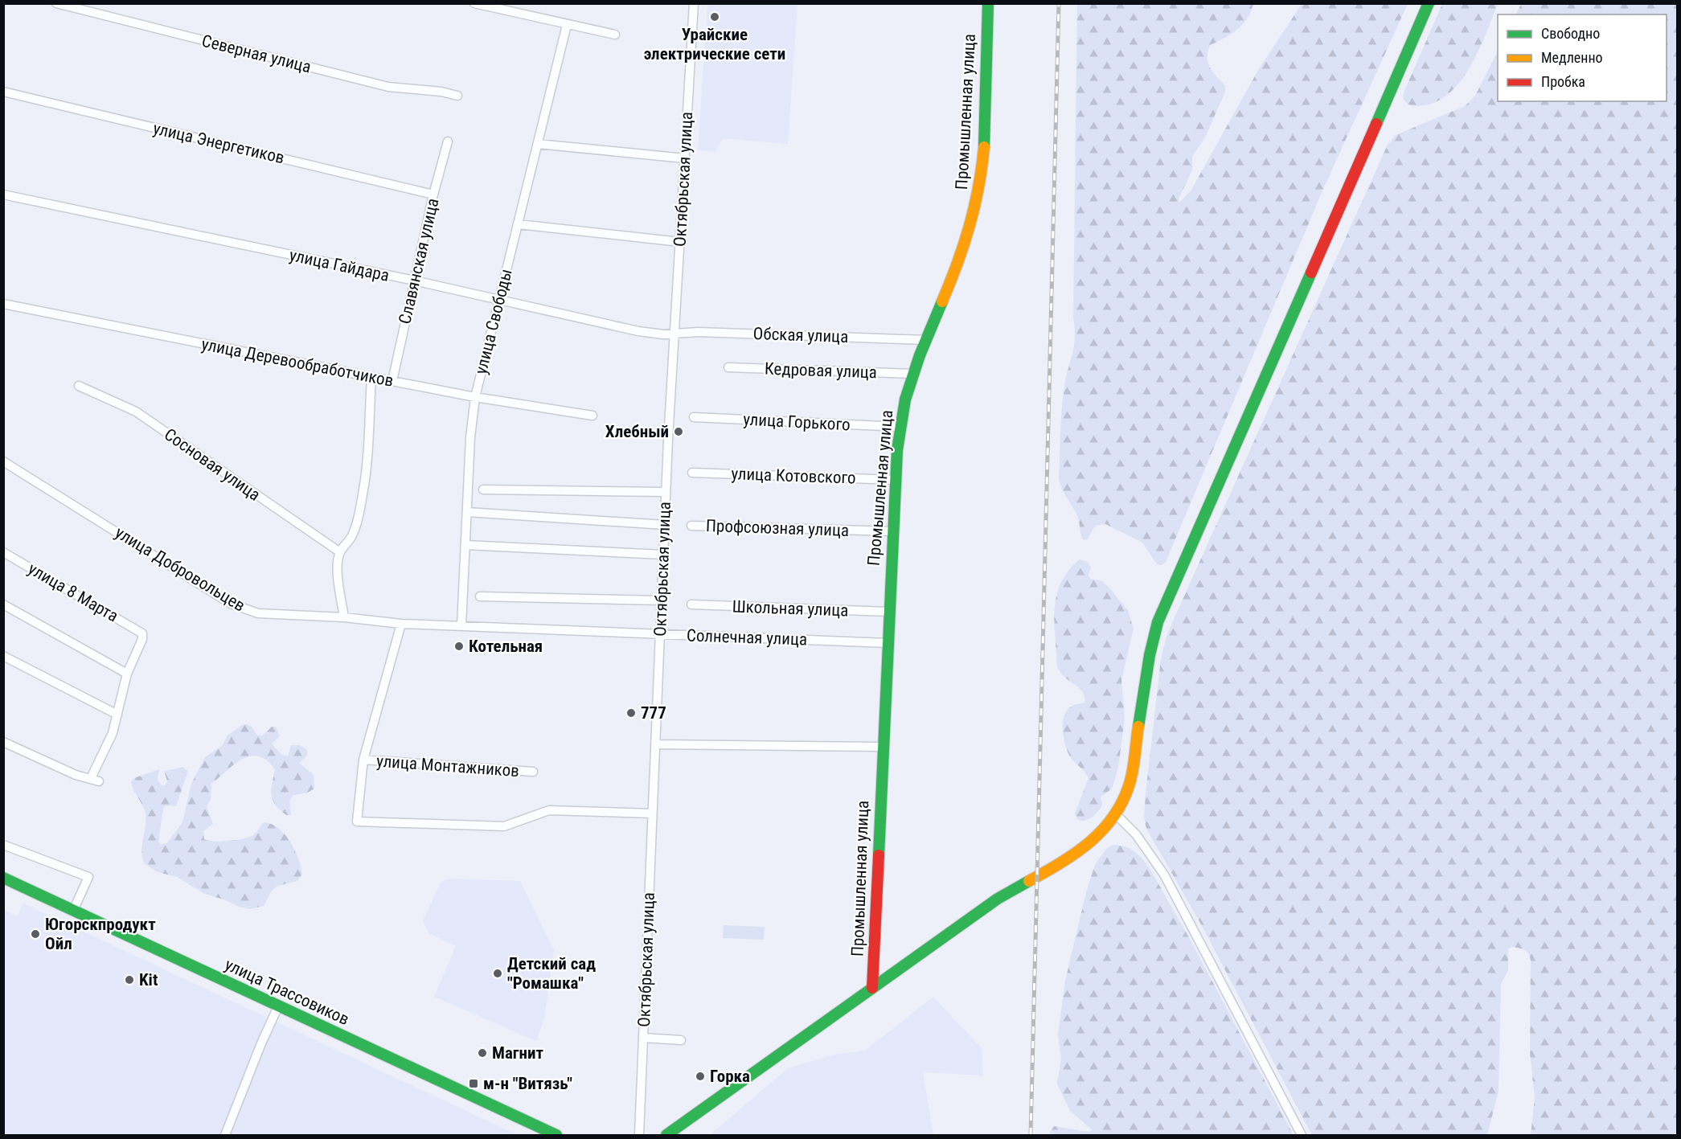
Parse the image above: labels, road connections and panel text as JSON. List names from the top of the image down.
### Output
{
  "streets": {
    "main road": ["Промышленная улица", "улица Трассовиков"],
    "street": [
      "Северная улица",
      "улица Энергетиков",
      "Октябрьская улица",
      "Славянская улица",
      "улица Гайдара",
      "улица Свободы",
      "Обская улица",
      "улица Деревообработчиков",
      "Кедровая улица",
      "улица Горького",
      "Сосновая улица",
      "улица Котовского",
      "Профсоюзная улица",
      "улица Добровольцев",
      "улица 8 Марта",
      "Школьная улица",
      "Солнечная улица",
      "улица Монтажников"
    ]
  },
  "crossings": [
    ["Промышленная улица", "Обская улица"],
    ["Промышленная улица", "Кедровая улица"],
    ["Промышленная улица", "улица Горького"],
    ["Промышленная улица", "улица Котовского"],
    ["Промышленная улица", "Профсоюзная улица"],
    ["Промышленная улица", "Школьная улица"],
    ["Промышленная улица", "Солнечная улица"],
    ["улица Энергетиков", "Славянская улица"],
    ["Октябрьская улица", "улица Гайдара"],
    ["Октябрьская улица", "Обская улица"],
    ["Октябрьская улица", "Солнечная улица"],
    ["Октябрьская улица", "улица Монтажников"],
    ["Славянская улица", "улица Гайдара"],
    ["Славянская улица", "улица Деревообработчиков"],
    ["улица Гайдара", "улица Свободы"],
    ["улица Гайдара", "Обская улица"],
    ["улица Свободы", "улица Деревообработчиков"],
    ["улица Свободы", "улица Добровольцев"],
    ["улица Свободы", "Солнечная улица"],
    ["улица Добровольцев", "Солнечная улица"],
    ["улица Добровольцев", "улица Монтажников"]
  ],
  "places": {
    "other": [
      "Урайские электрические сети",
      "Хлебный",
      "Котельная",
      "777",
      "Югорскпродукт Ойл",
      "Детский сад \"Ромашка\"",
      "Kit",
      "Магнит",
      "Горка"
    ],
    "transit": ["м-н \"Витязь\""]
  },
  "legend": ["Свободно", "Медленно", "Пробка"]
}
